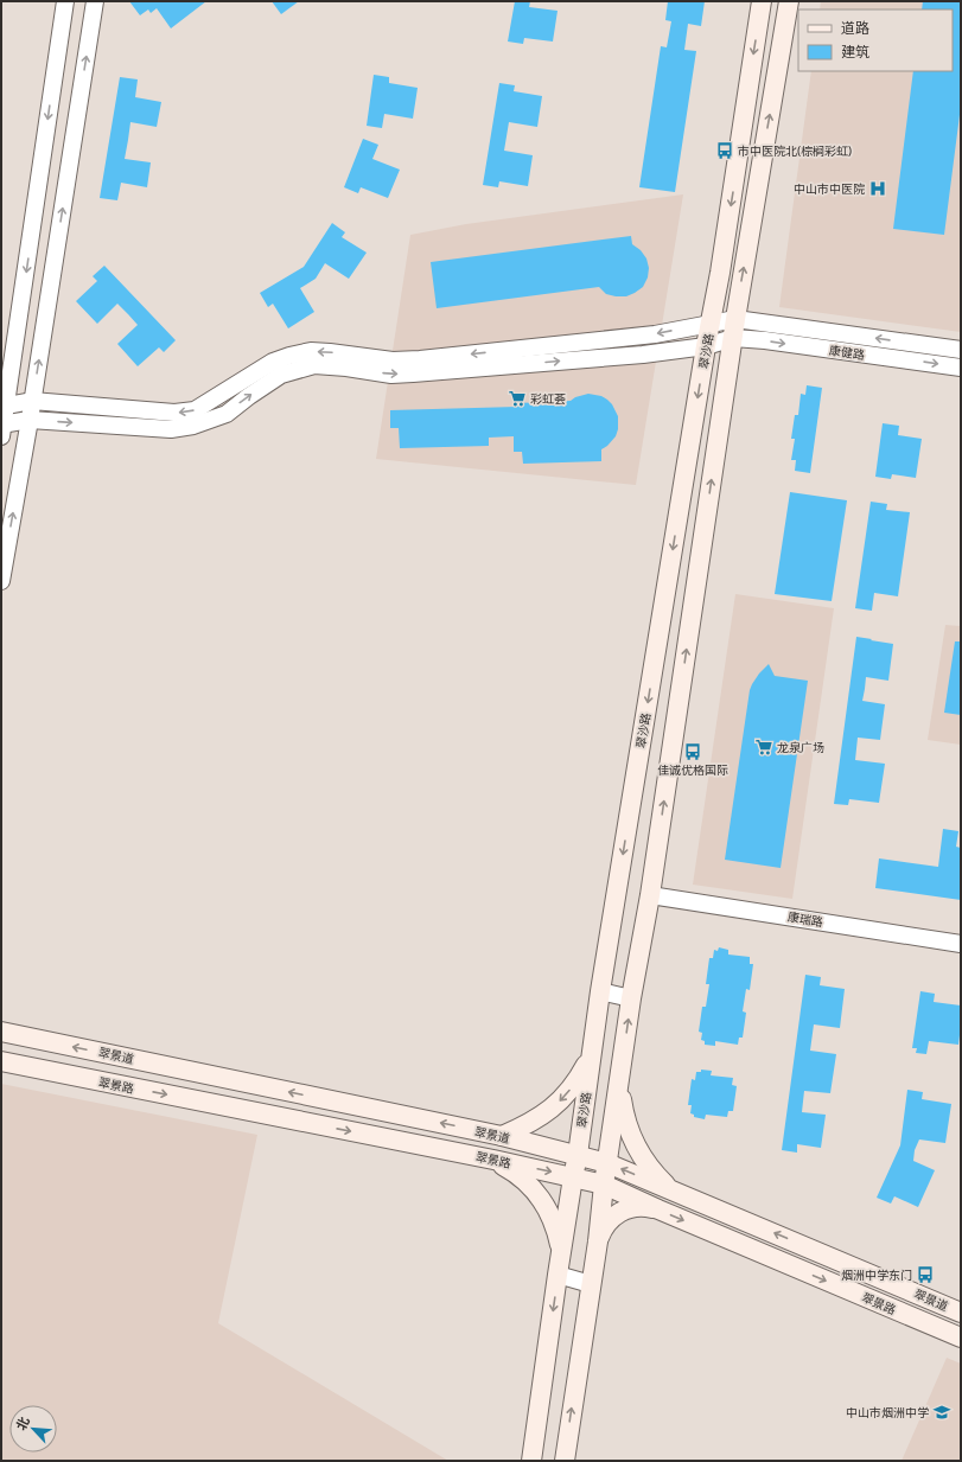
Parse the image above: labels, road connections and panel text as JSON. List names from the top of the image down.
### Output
{
  "streets": {
    "main road": ["翠沙路", "翠景道", "翠景路"],
    "street": ["康健路", "康瑞路"]
  },
  "crossings": [
    ["翠沙路", "康健路"],
    ["翠沙路", "康瑞路"],
    ["翠沙路", "翠景道"],
    ["翠沙路", "翠景路"]
  ],
  "one_way": ["翠景道", "翠景路"],
  "places": {
    "bus stop": ["市中医院北(棕榈彩虹)", "佳诚优格国际", "烟洲中学东门"],
    "hospital": ["中山市中医院"],
    "supermarket": ["彩虹荟", "龙泉广场"],
    "school or university": ["中山市烟洲中学"]
  },
  "legend": ["道路", "建筑"],
  "north": "top left"
}
